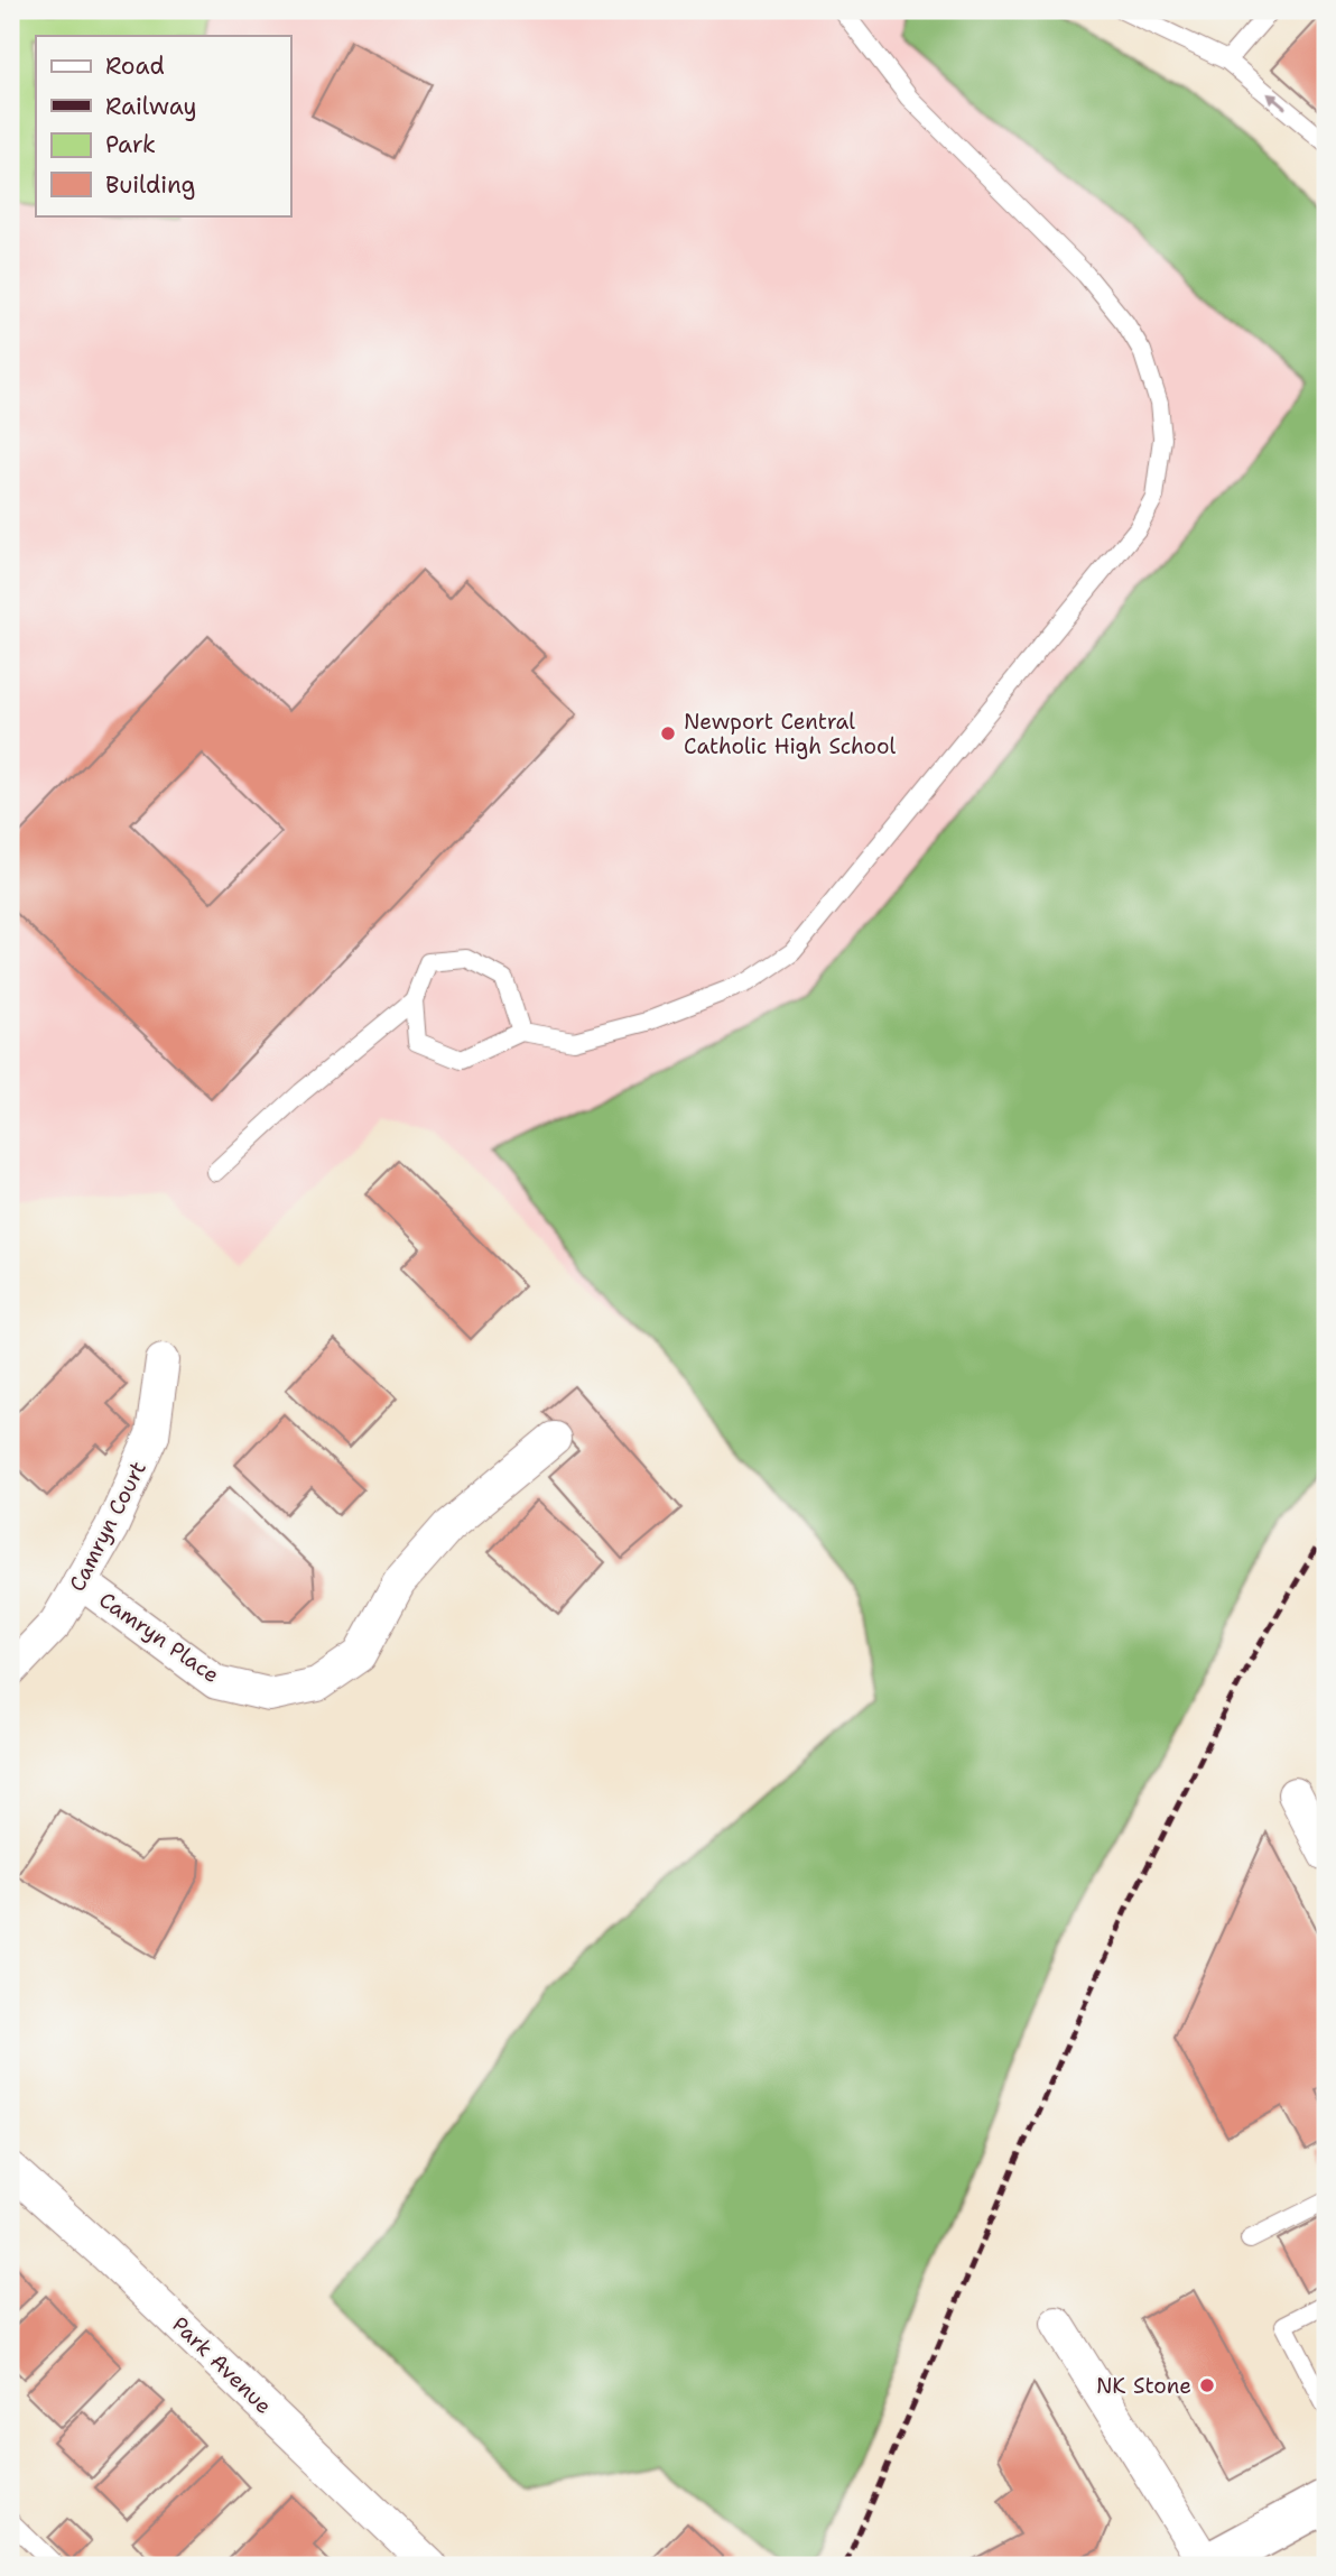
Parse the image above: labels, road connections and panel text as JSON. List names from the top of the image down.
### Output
{
  "streets": {
    "street": ["Camryn Court", "Camryn Place", "Park Avenue"]
  },
  "crossings": [
    ["Camryn Court", "Camryn Place"]
  ],
  "places": ["Newport Central Catholic High School", "NK Stone"],
  "legend": [
    "Road",
    "Railway",
    "Park",
    "Building"
  ]
}
